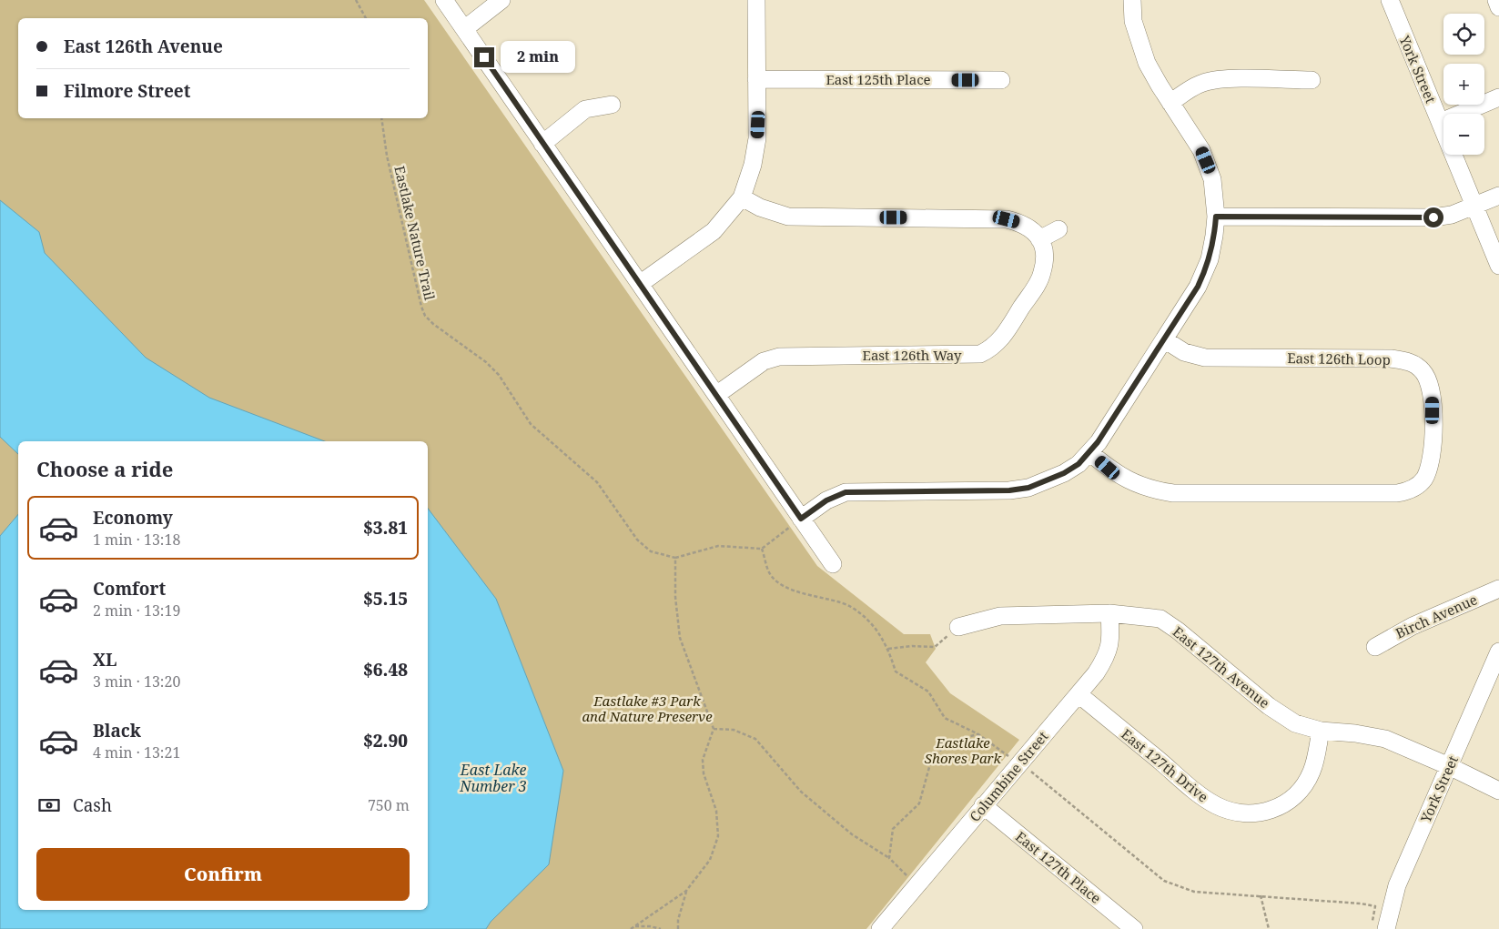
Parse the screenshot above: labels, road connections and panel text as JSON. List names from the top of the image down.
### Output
{
  "streets": {
    "street": [
      "York Street",
      "East 125th Place",
      "East 126th Way",
      "East 126th Loop",
      "Birch Avenue",
      "East 127th Avenue",
      "East 127th Drive",
      "Columbine Street",
      "East 127th Place"
    ],
    "path": ["Eastlake Nature Trail"]
  },
  "crossings": [
    ["York Street", "East 127th Avenue"],
    ["East 127th Avenue", "East 127th Drive"],
    ["East 127th Avenue", "Columbine Street"],
    ["East 127th Drive", "Columbine Street"],
    ["Columbine Street", "East 127th Place"]
  ],
  "water": ["East Lake Number 3"],
  "parks": ["Eastlake #3 Park and Nature Preserve", "Eastlake Shores Park"],
  "page": {
    "map_buttons": ["+", "−"],
    "banner": ["East 126th Avenue", "Filmore Street"],
    "bubble": "2 min",
    "heading": "Choose a ride",
    "list": [
      {
        "name": "Economy",
        "note": "1 min · 13:18",
        "value": "$3.81"
      },
      {
        "name": "Comfort",
        "note": "2 min · 13:19",
        "value": "$5.15"
      },
      {
        "name": "XL",
        "note": "3 min · 13:20",
        "value": "$6.48"
      },
      {
        "name": "Black",
        "note": "4 min · 13:21",
        "value": "$2.90"
      }
    ],
    "pay": ["Cash", "750 m"],
    "buttons": "Confirm"
  }
}
